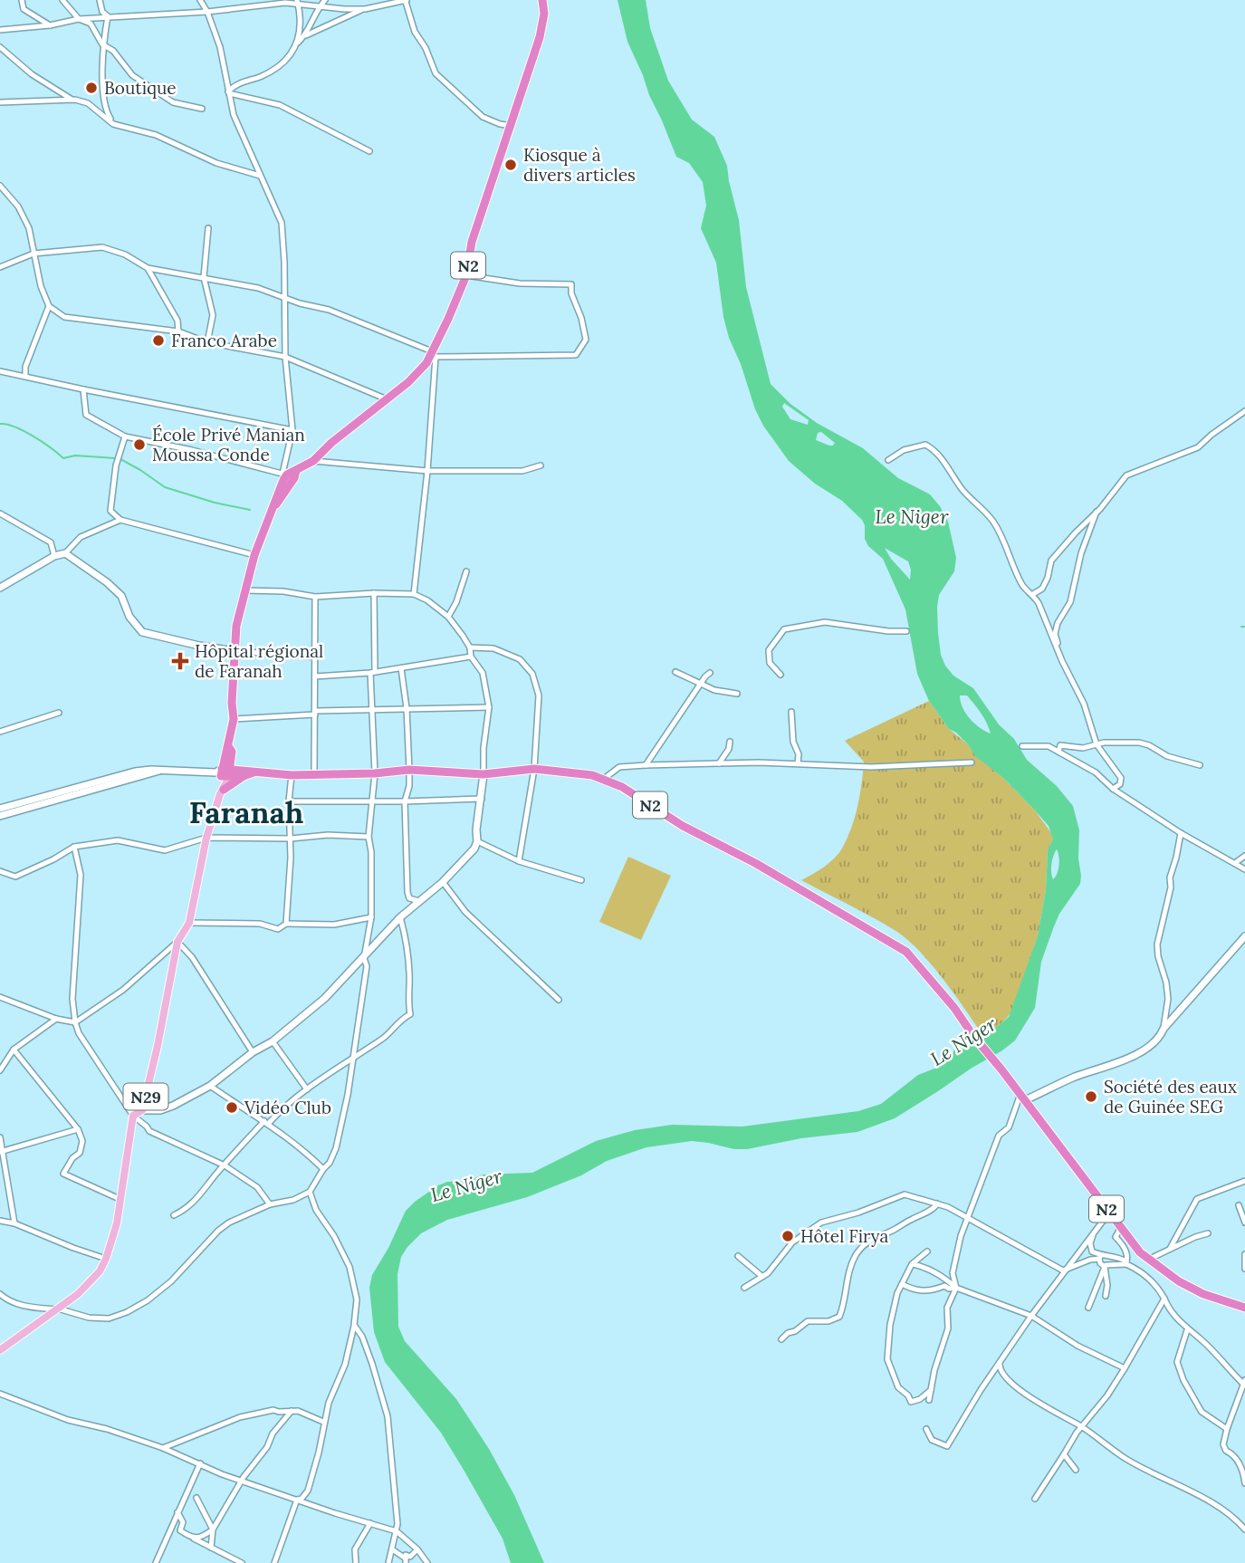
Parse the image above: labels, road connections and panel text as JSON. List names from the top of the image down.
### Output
{
  "streets": {
    "highway": ["N2"],
    "main road": ["N29"]
  },
  "districts": ["Faranah"],
  "water": ["Le Niger"],
  "places": {
    "other": [
      "Boutique",
      "Kiosque à divers articles",
      "Franco Arabe",
      "École Privé Manian Moussa Conde",
      "Société des eaux de Guinée SEG",
      "Vidéo Club",
      "Hôtel Firya"
    ],
    "health": ["Hôpital régional de Faranah"]
  }
}
